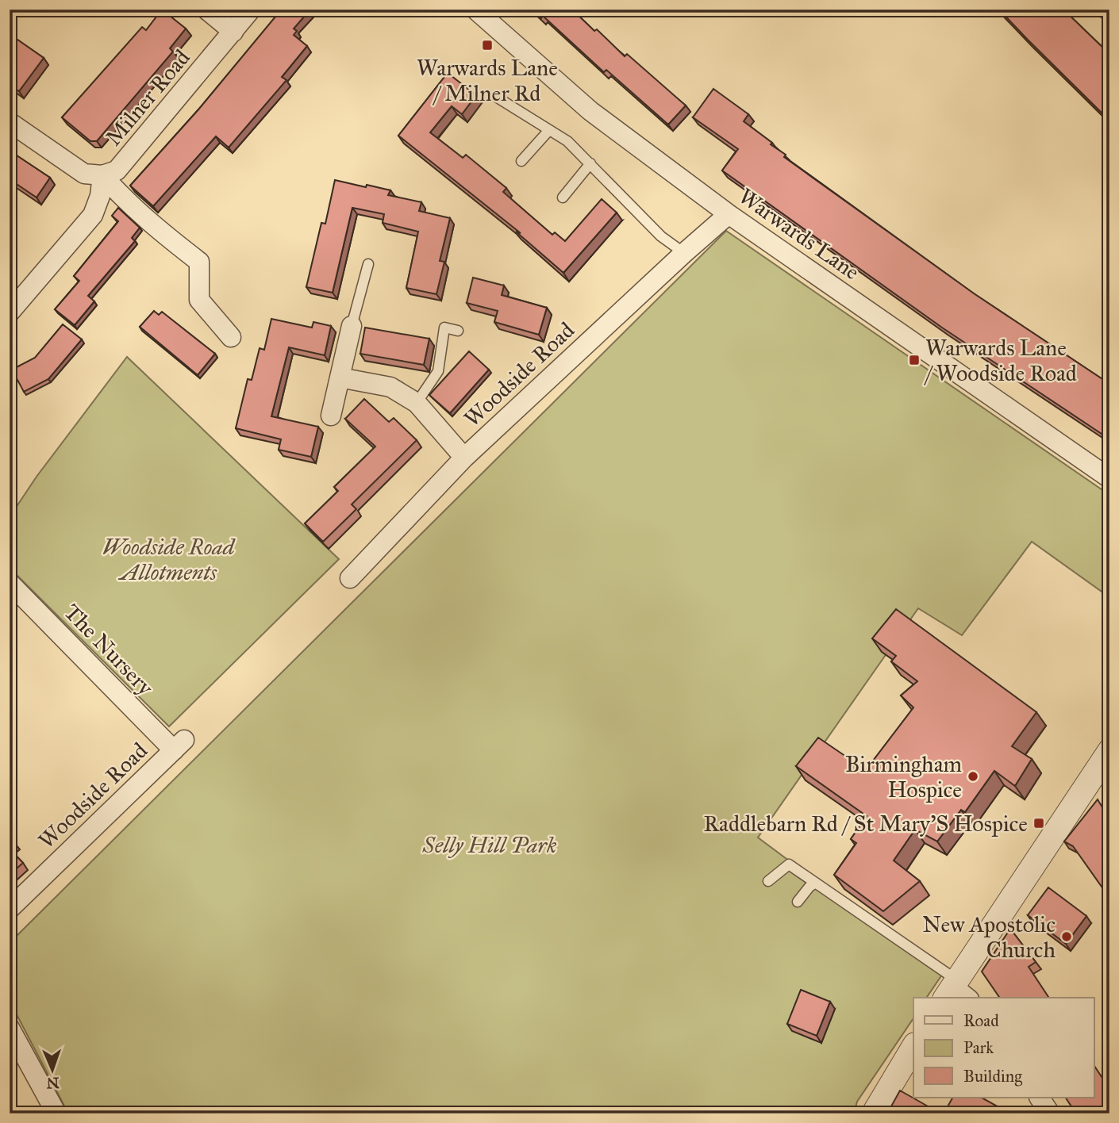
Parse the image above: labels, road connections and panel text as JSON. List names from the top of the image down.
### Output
{
  "streets": {
    "street": [
      "Milner Road",
      "Warwards Lane",
      "Woodside Road",
      "The Nursery"
    ]
  },
  "crossings": [
    ["Warwards Lane", "Woodside Road"],
    ["Woodside Road", "The Nursery"]
  ],
  "parks": ["Woodside Road Allotments", "Selly Hill Park"],
  "places": {
    "transit": ["Warwards Lane / Milner Rd", "Warwards Lane / Woodside Road", "Raddlebarn Rd / St Mary'S Hospice"],
    "other": ["Birmingham Hospice", "New Apostolic Church"]
  },
  "legend": ["Road", "Park", "Building"],
  "north": "bottom"
}
